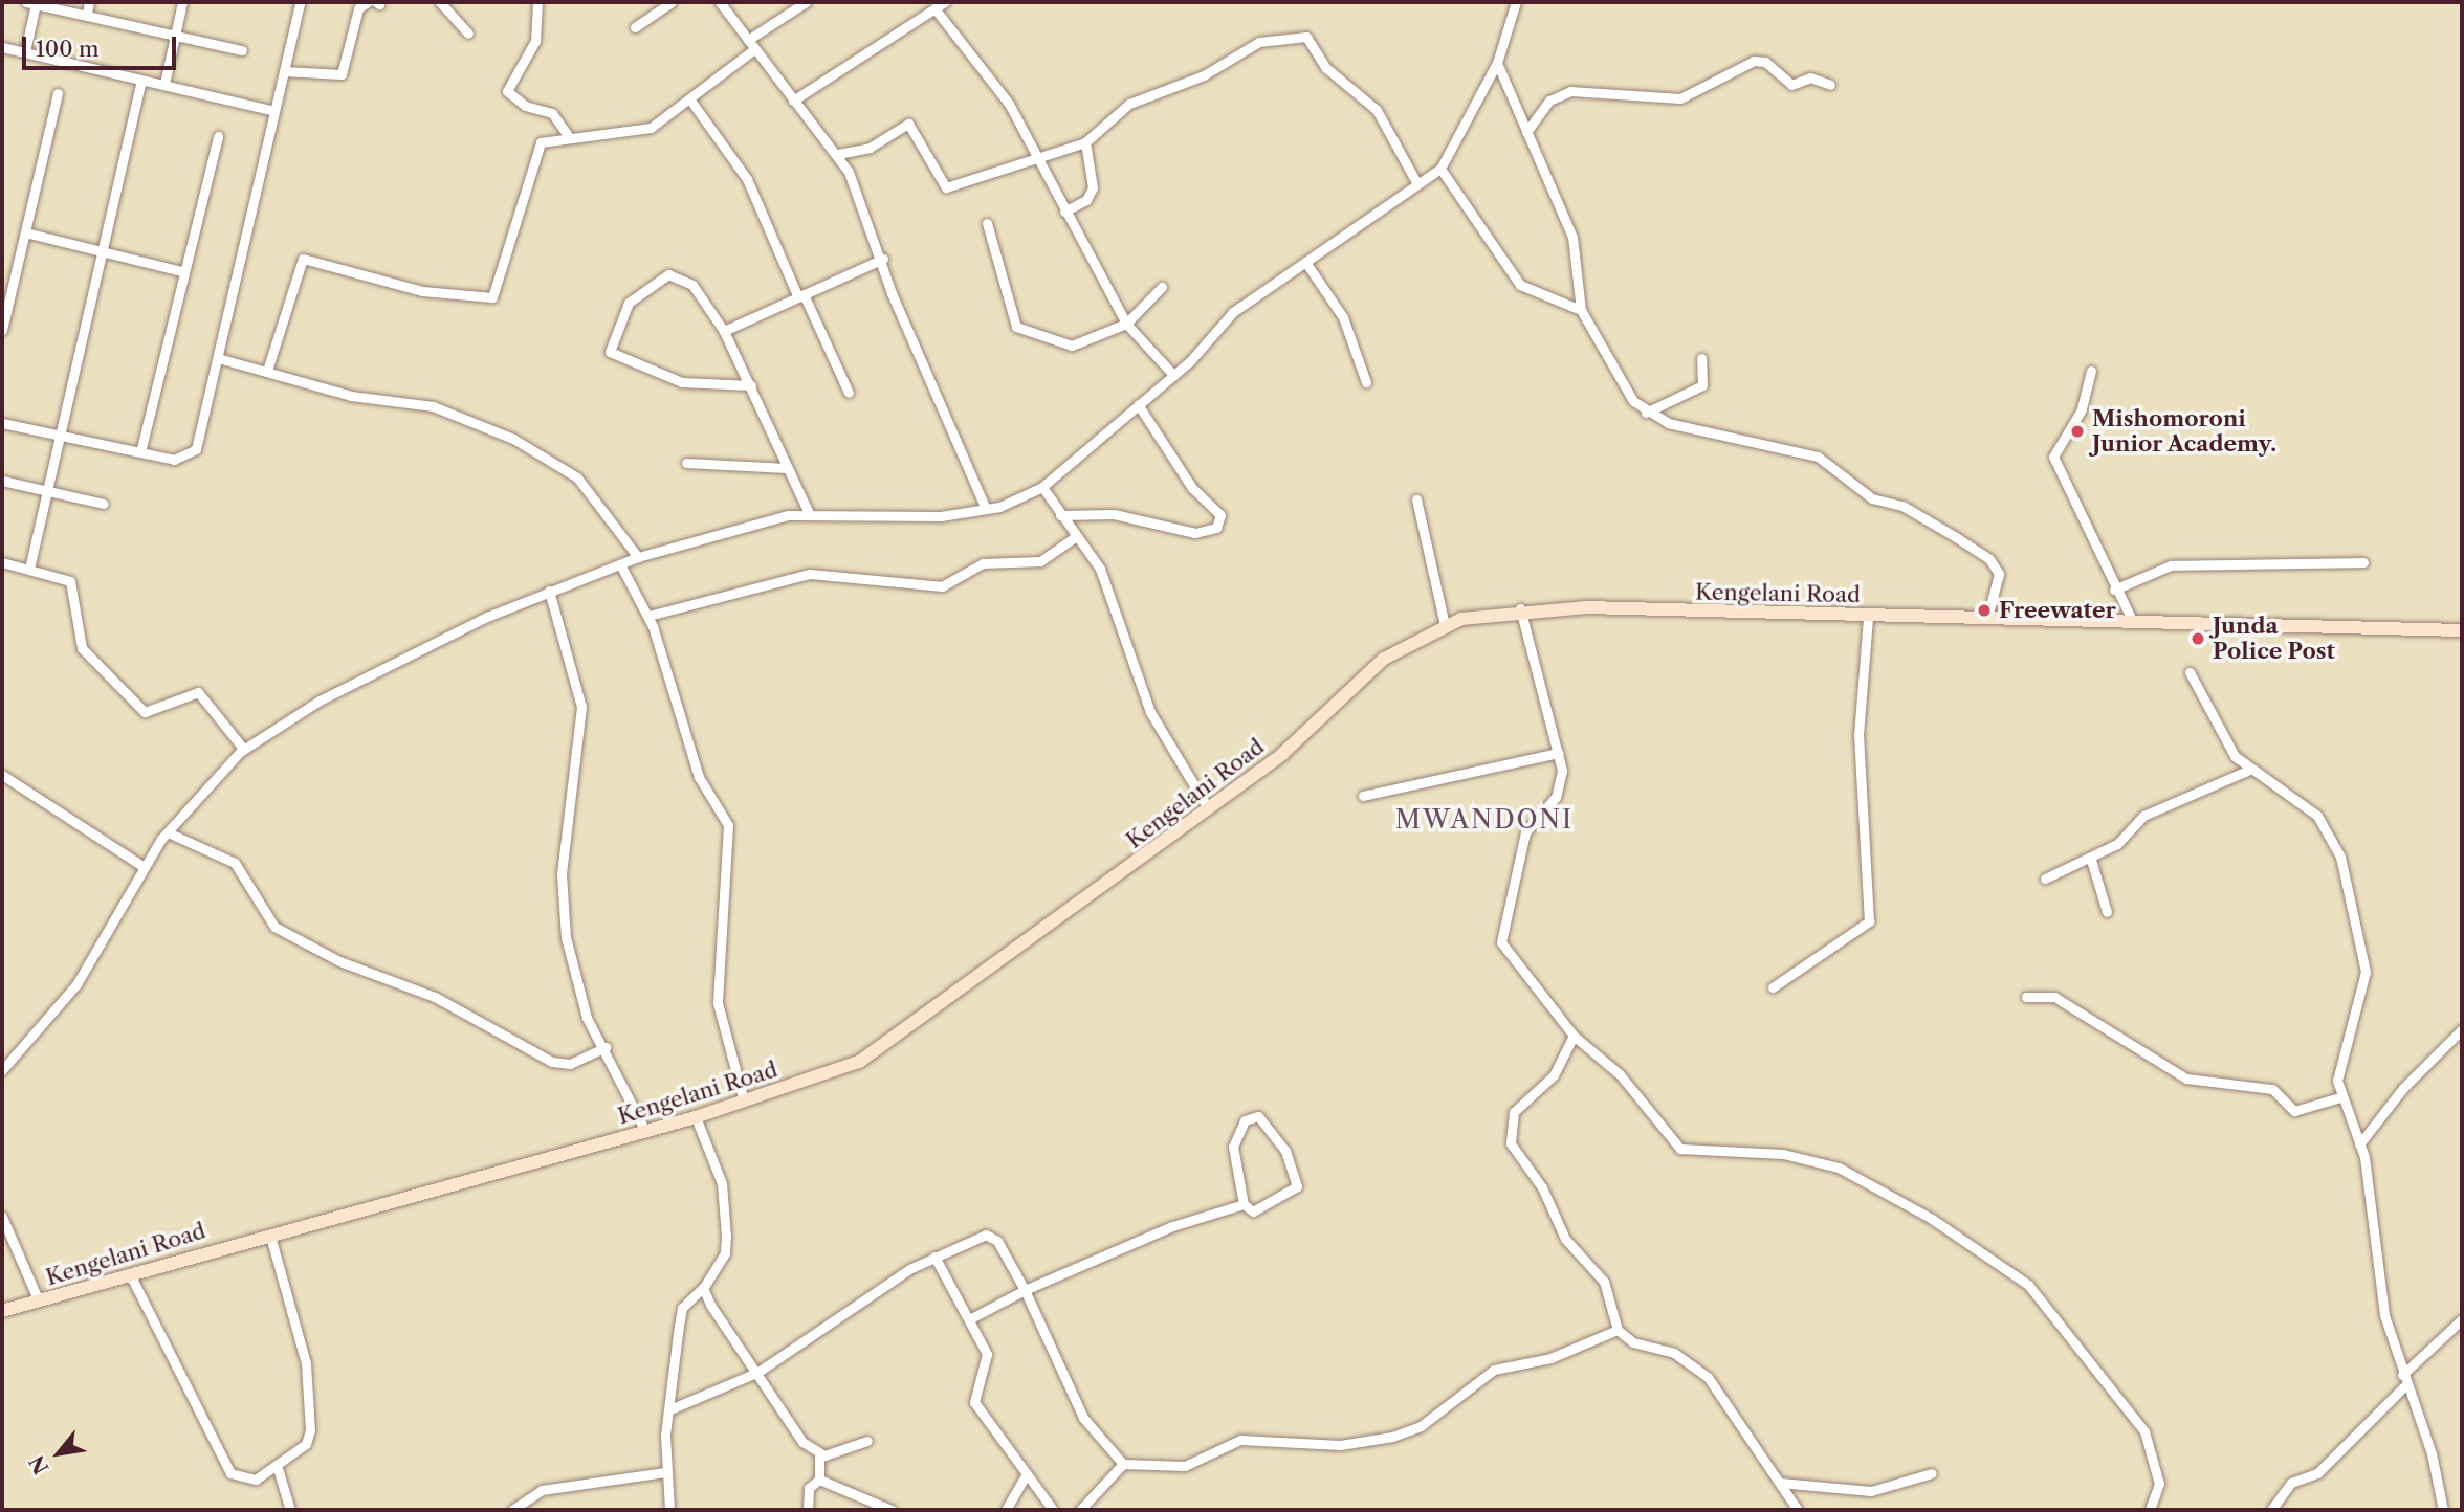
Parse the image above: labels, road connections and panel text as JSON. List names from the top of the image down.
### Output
{
  "streets": {
    "main road": ["Kengelani Road"]
  },
  "districts": ["MWANDONI"],
  "places": ["Mishomoroni Junior Academy.", "Freewater", "Junda Police Post"],
  "scale_bar": "100 m",
  "north": "bottom left"
}
